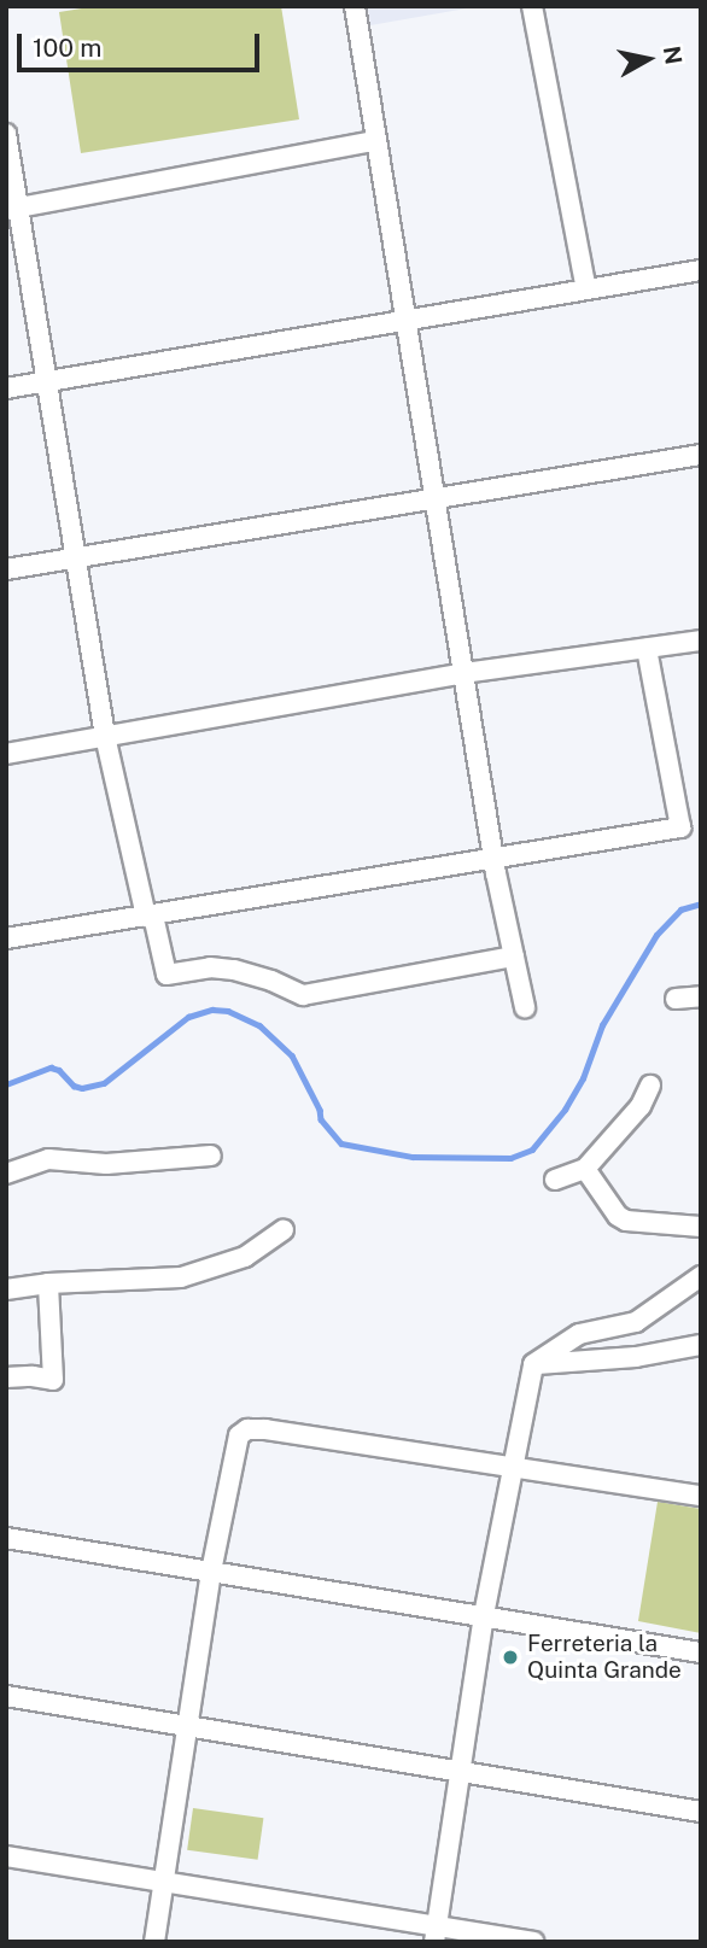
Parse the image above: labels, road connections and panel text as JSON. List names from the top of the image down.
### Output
{
  "places": ["Ferreteria la Quinta Grande"],
  "scale_bar": "100 m",
  "north": "right"
}
